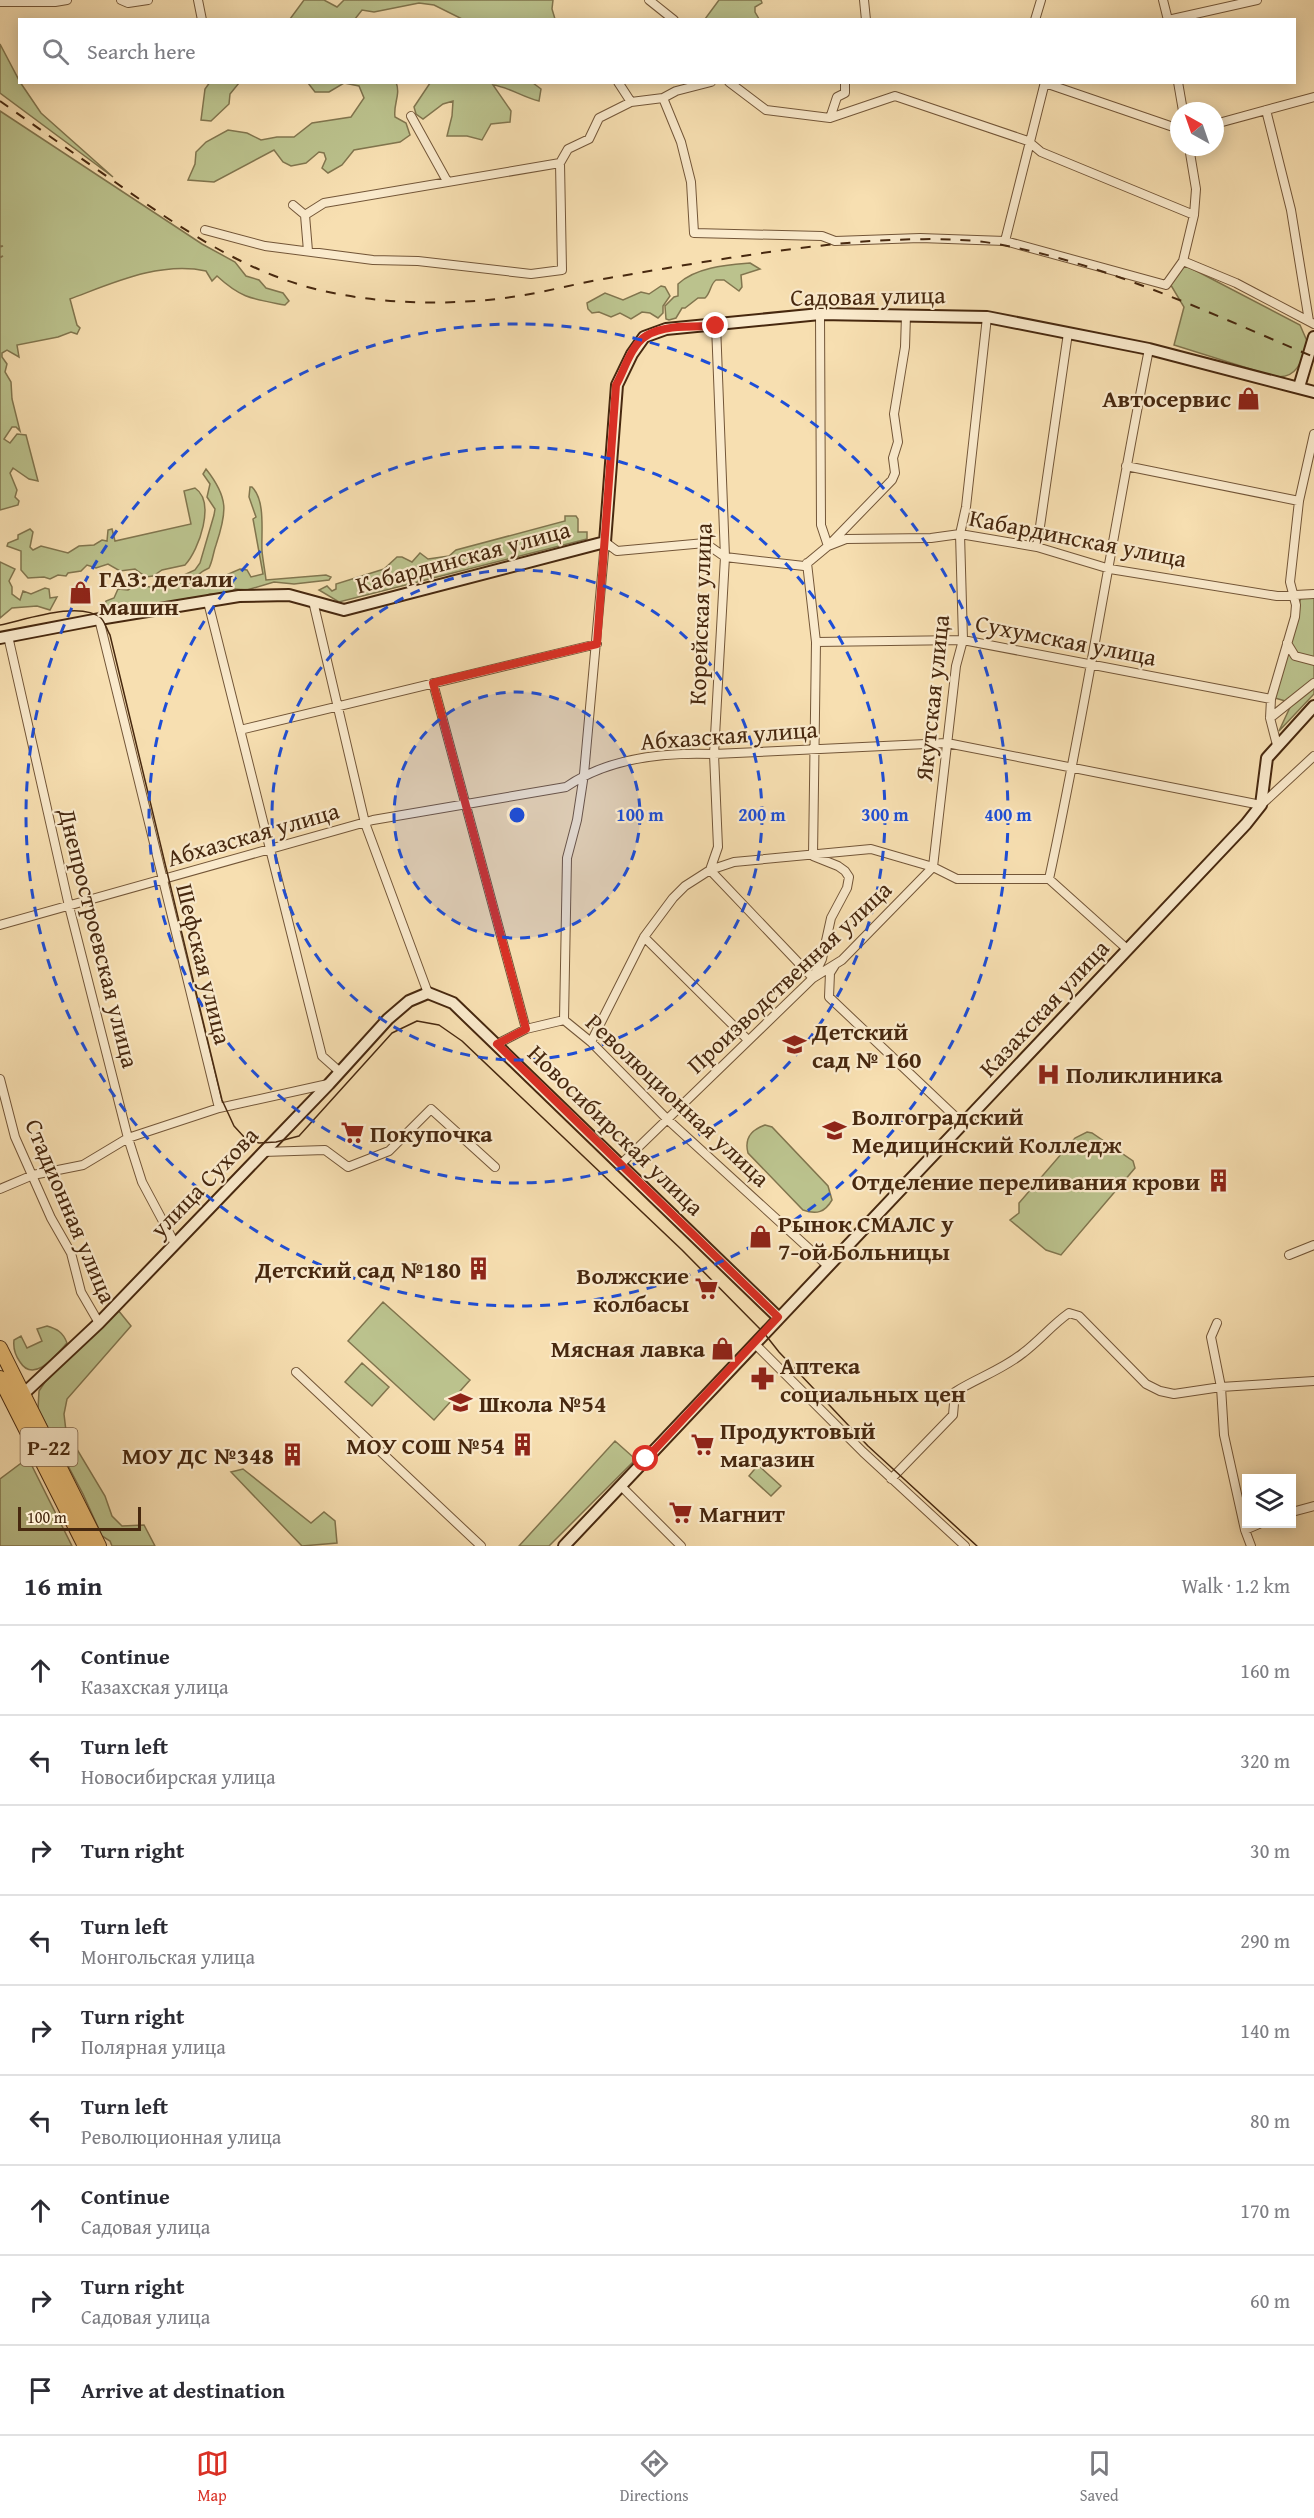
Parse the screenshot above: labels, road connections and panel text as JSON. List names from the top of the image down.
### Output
{
  "streets": {
    "highway": ["Р-22"],
    "street": [
      "Садовая улица",
      "Кабардинская улица",
      "Корейская улица",
      "Сухумская улица",
      "Якутская улица",
      "Абхазская улица",
      "Днепростроевская улица",
      "Шефская улица",
      "Производственная улица",
      "Казахская улица",
      "Революционная улица",
      "Новосибирская улица",
      "улица Сухова",
      "Стадионная улица"
    ]
  },
  "crossings": [
    ["Садовая улица", "Кабардинская улица"],
    ["Садовая улица", "Корейская улица"],
    ["Садовая улица", "Якутская улица"],
    ["Садовая улица", "Революционная улица"],
    ["Кабардинская улица", "Корейская улица"],
    ["Кабардинская улица", "Якутская улица"],
    ["Кабардинская улица", "Днепростроевская улица"],
    ["Кабардинская улица", "Шефская улица"],
    ["Кабардинская улица", "Революционная улица"],
    ["Корейская улица", "Абхазская улица"],
    ["Сухумская улица", "Якутская улица"],
    ["Якутская улица", "Абхазская улица"],
    ["Якутская улица", "Производственная улица"],
    ["Абхазская улица", "Днепростроевская улица"],
    ["Абхазская улица", "Шефская улица"],
    ["Абхазская улица", "Казахская улица"],
    ["Абхазская улица", "Революционная улица"],
    ["Днепростроевская улица", "улица Сухова"],
    ["Производственная улица", "Революционная улица"],
    ["Производственная улица", "Новосибирская улица"],
    ["Казахская улица", "Революционная улица"],
    ["Казахская улица", "Новосибирская улица"],
    ["Новосибирская улица", "улица Сухова"],
    ["улица Сухова", "Стадионная улица"],
    ["улица Сухова", "Р-22"]
  ],
  "places": {
    "shop": [
      "Автосервис",
      "ГАЗ: детали машин",
      "Рынок СМАЛС у 7-ой Больницы",
      "Мясная лавка"
    ],
    "school or university": ["Детский сад № 160", "Волгоградский Медицинский Колледж", "Школа №54"],
    "hospital": ["Поликлиника"],
    "supermarket": [
      "Покупочка",
      "Волжские колбасы",
      "Продуктовый магазин",
      "Магнит"
    ],
    "building": [
      "Отделение переливания крови",
      "Детский сад №180",
      "МОУ СОШ №54",
      "МОУ ДС №348"
    ],
    "pharmacy": ["Аптека социальных цен"]
  },
  "scale_bar": "100 m",
  "north": "top left",
  "page": {
    "search": "Search here",
    "scale": "100 m",
    "heading": ["16 min", "Walk · 1.2 km"],
    "list": [
      ["Continue", "Казахская улица", "160 m"],
      ["Turn left", "Новосибирская улица", "320 m"],
      ["Turn right", "30 m"],
      ["Turn left", "Монгольская улица", "290 m"],
      ["Turn right", "Полярная улица", "140 m"],
      ["Turn left", "Революционная улица", "80 m"],
      ["Continue", "Садовая улица", "170 m"],
      ["Turn right", "Садовая улица", "60 m"],
      "Arrive at destination"
    ],
    "nav": ["Map", "Directions", "Saved"]
  },
  "rings": [
    "100 m",
    "200 m",
    "300 m",
    "400 m"
  ]
}
